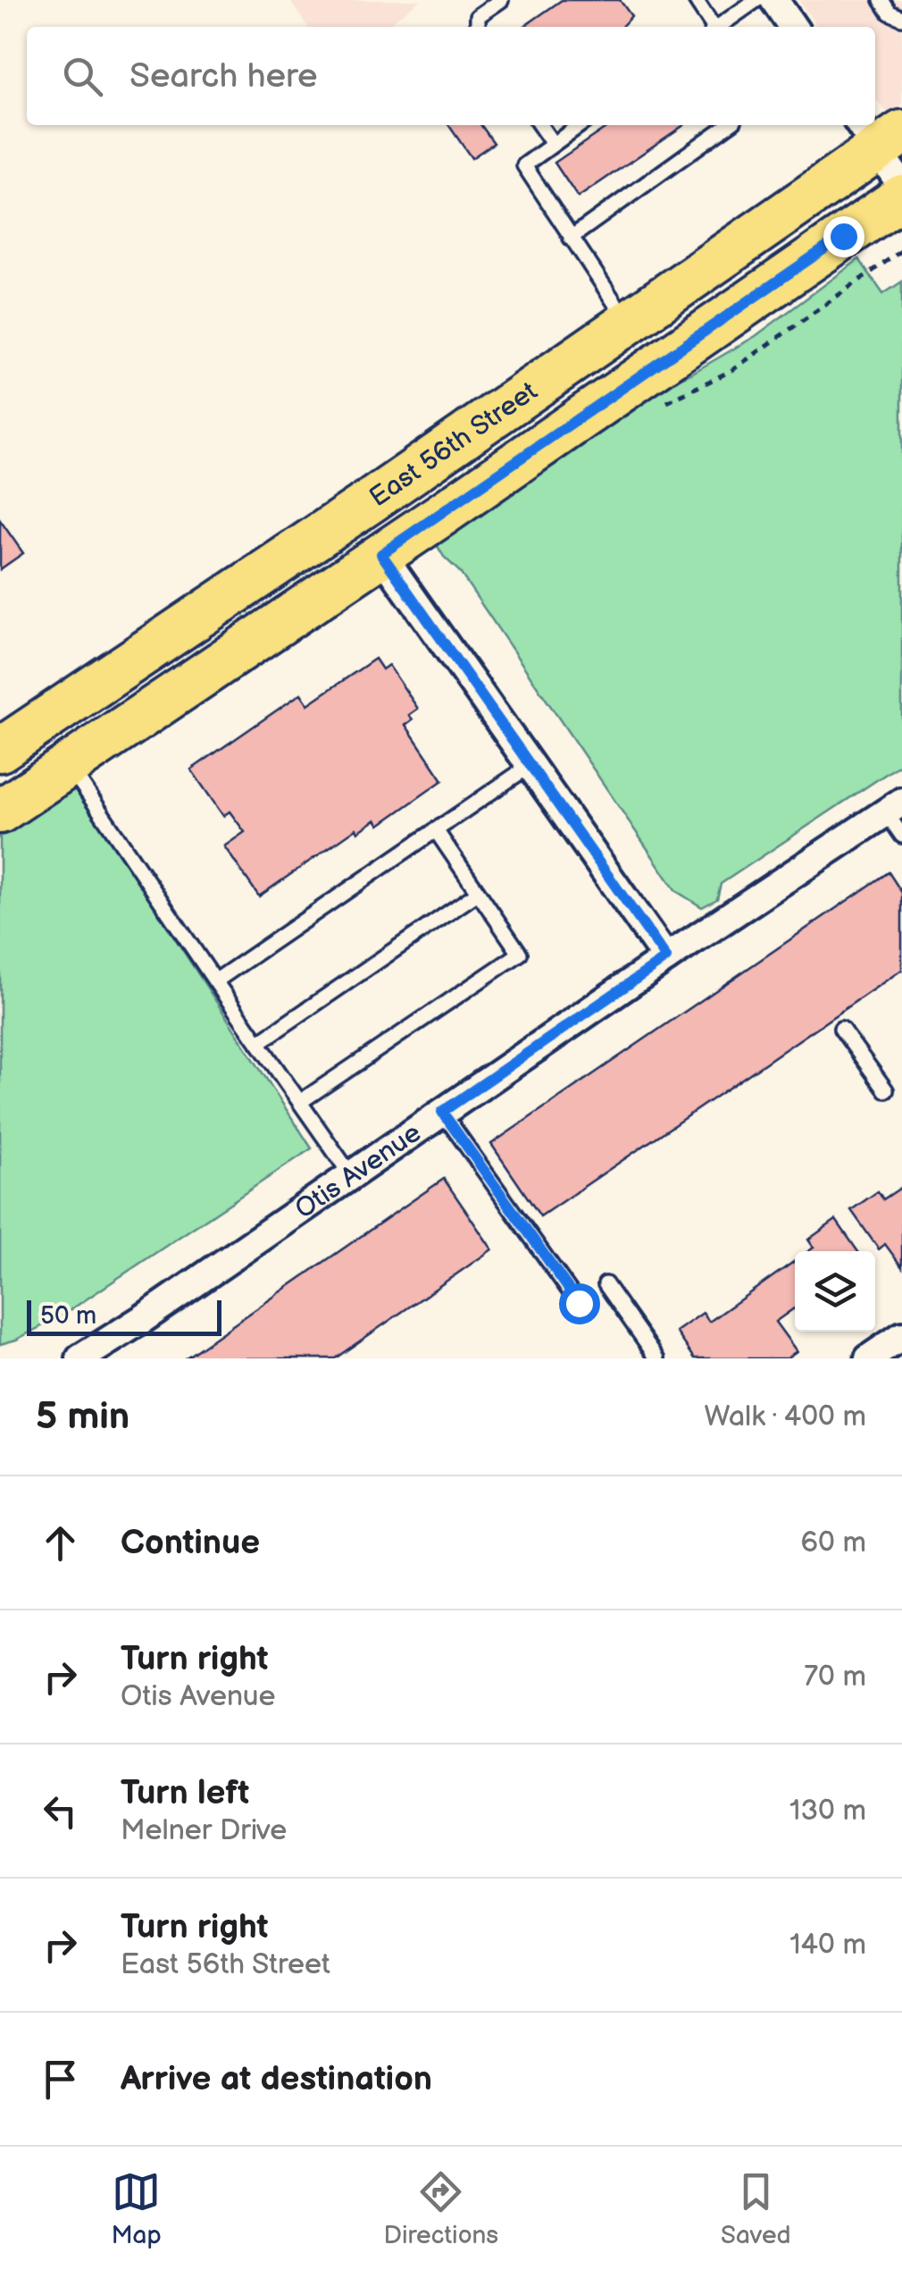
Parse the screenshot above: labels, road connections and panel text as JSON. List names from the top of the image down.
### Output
{
  "streets": {
    "main road": ["East 56th Street"],
    "street": ["Otis Avenue"]
  },
  "scale_bar": "50 m",
  "page": {
    "search": "Search here",
    "scale": "50 m",
    "heading": ["5 min", "Walk · 400 m"],
    "list": [
      ["Continue", "60 m"],
      ["Turn right", "Otis Avenue", "70 m"],
      ["Turn left", "Melner Drive", "130 m"],
      ["Turn right", "East 56th Street", "140 m"],
      "Arrive at destination"
    ],
    "nav": ["Map", "Directions", "Saved"]
  }
}
